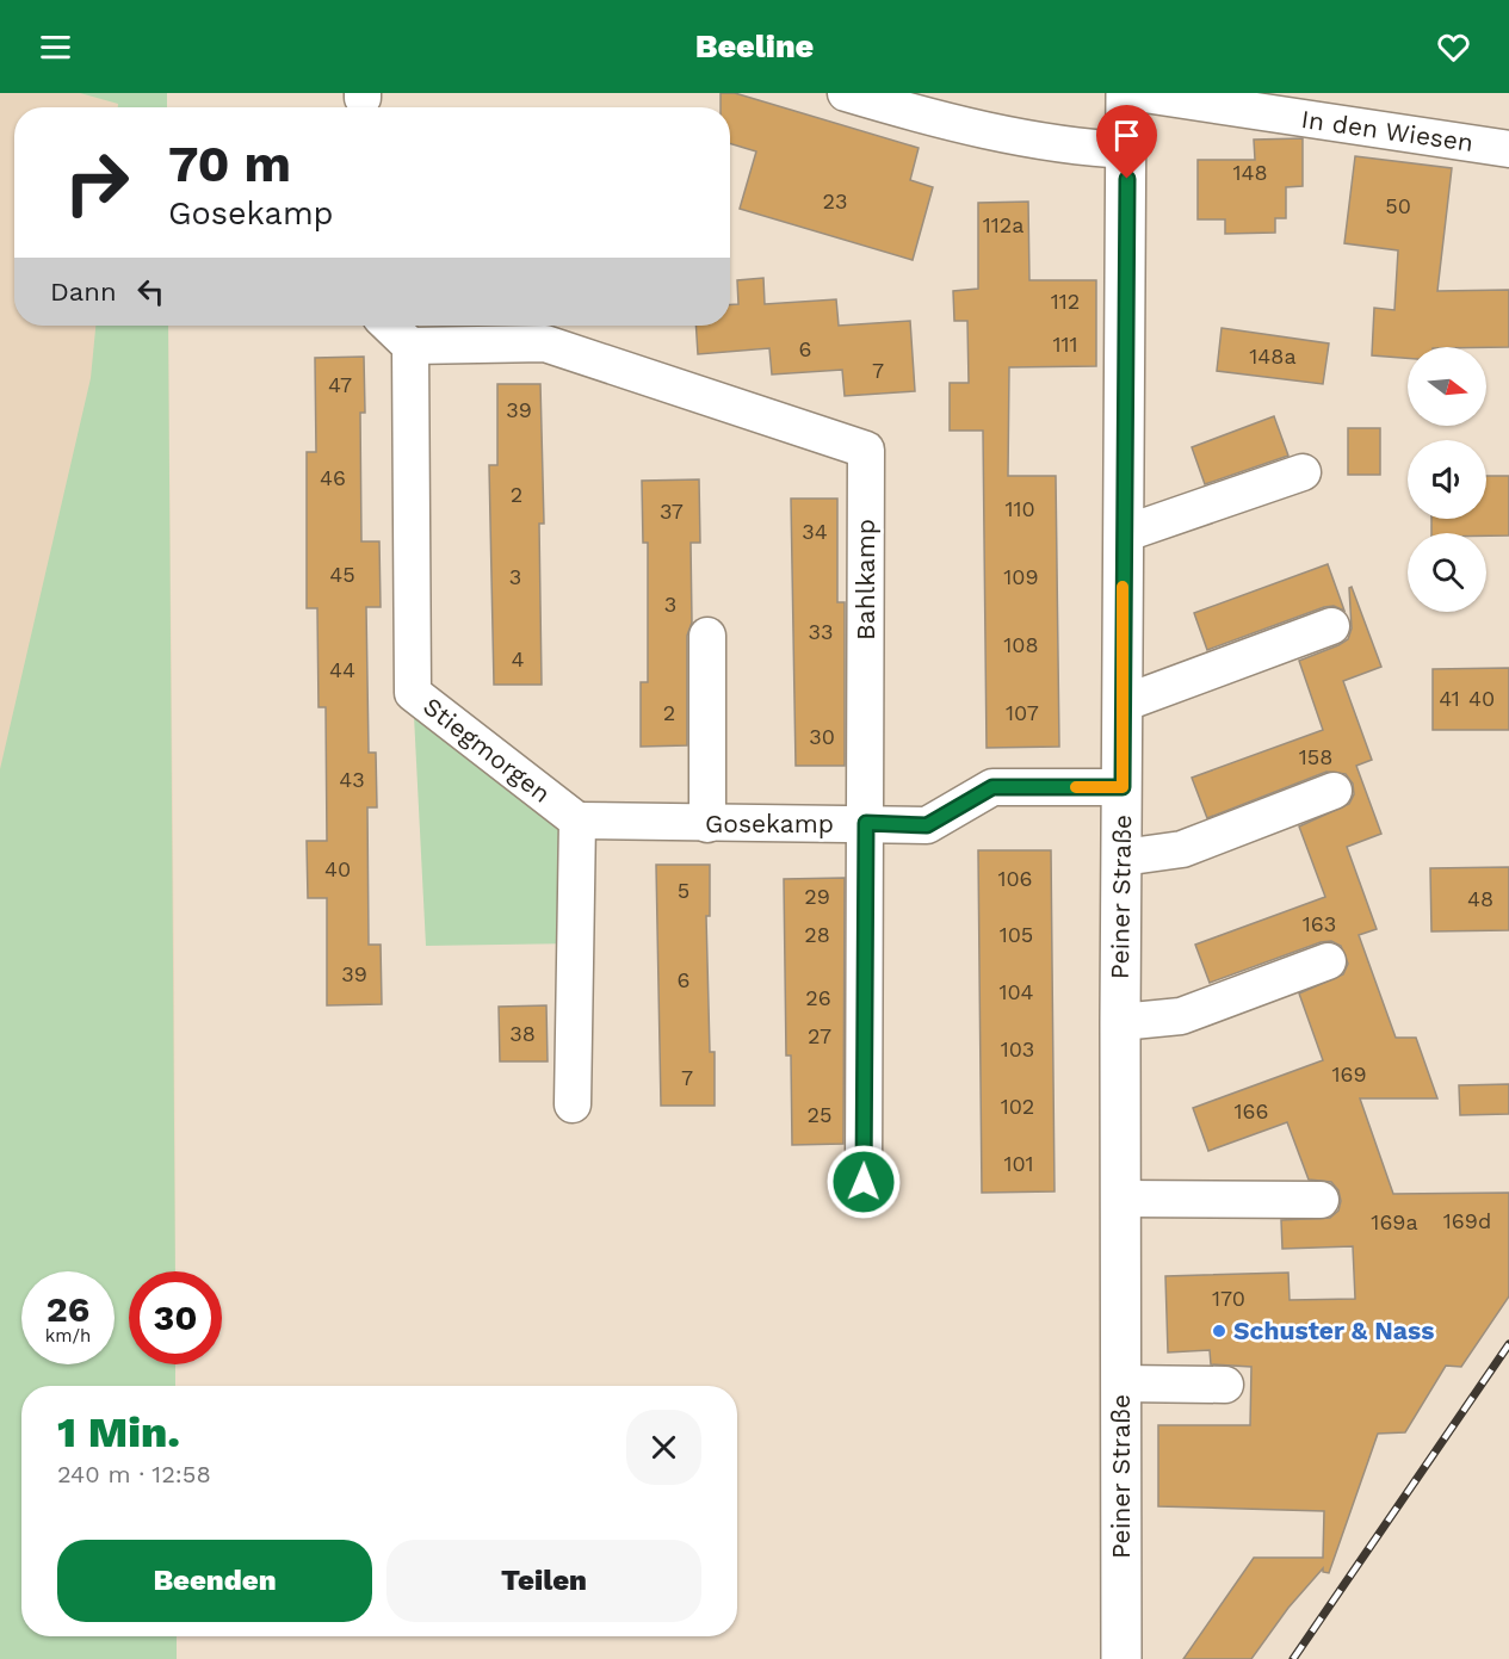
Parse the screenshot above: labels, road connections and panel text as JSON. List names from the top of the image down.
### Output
{
  "streets": {
    "main road": ["Peiner Straße"],
    "street": [
      "In den Wiesen",
      "Bahlkamp",
      "Stiegmorgen",
      "Gosekamp"
    ]
  },
  "crossings": [
    ["Bahlkamp", "Stiegmorgen"],
    ["Bahlkamp", "Gosekamp"],
    ["Stiegmorgen", "Gosekamp"],
    ["Gosekamp", "Peiner Straße"]
  ],
  "places": ["Schuster & Nass"],
  "house_numbers": [
    "148",
    "23",
    "50",
    "112a",
    "112",
    "111",
    "6",
    "148a",
    "7",
    "47",
    "39",
    "46",
    "2",
    "110",
    "37",
    "34",
    "45",
    "3",
    "109",
    "3",
    "33",
    "108",
    "4",
    "44",
    "41",
    "40",
    "2",
    "107",
    "30",
    "158",
    "43",
    "40",
    "106",
    "5",
    "29",
    "48",
    "163",
    "28",
    "105",
    "39",
    "6",
    "104",
    "26",
    "38",
    "27",
    "103",
    "169",
    "7",
    "102",
    "166",
    "25",
    "101",
    "169d",
    "169a",
    "170"
  ],
  "north": "right",
  "page": {
    "header": "Beeline",
    "turn": ["70 m", "Gosekamp"],
    "then": "Dann",
    "speed": "26 km/h",
    "limit": "30",
    "heading": ["1 Min.", "240 m · 12:58"],
    "buttons": ["Beenden", "Teilen"]
  }
}
